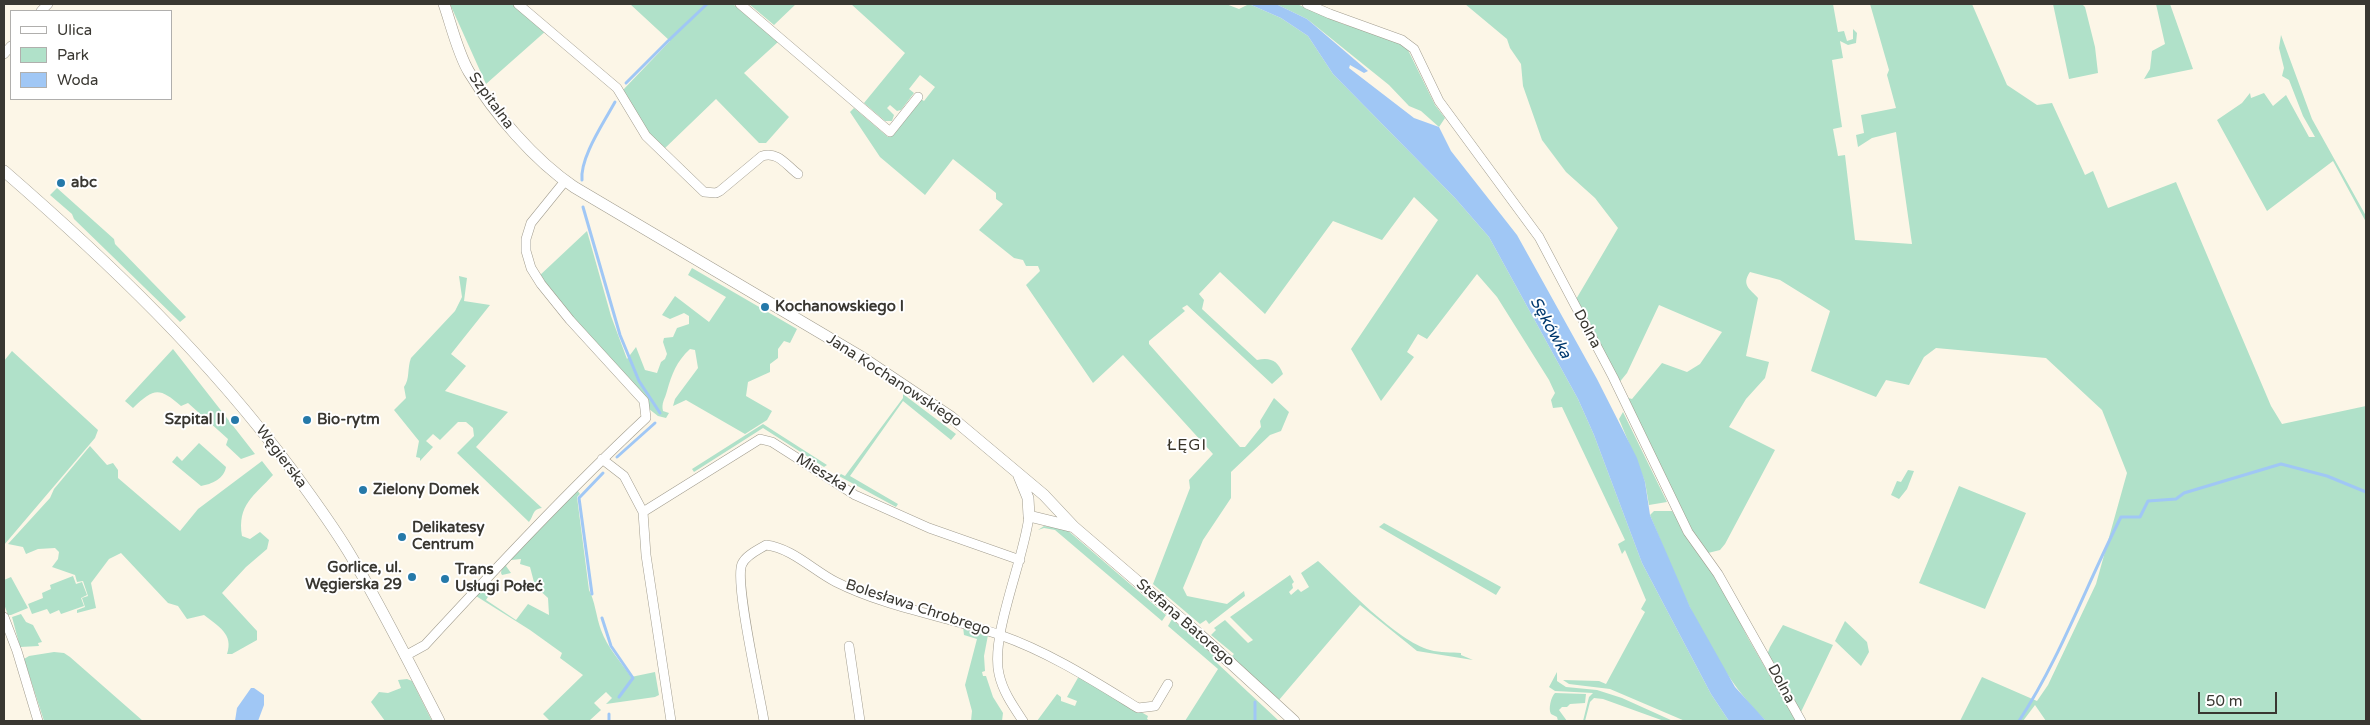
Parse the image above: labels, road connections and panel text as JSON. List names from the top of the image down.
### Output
{
  "streets": {
    "street": [
      "Szpitalna",
      "Dolna",
      "Jana Kochanowskiego",
      "Węgierska",
      "Mieszka I",
      "Bolesława Chrobrego",
      "Stefana Batorego"
    ]
  },
  "crossings": [
    ["Szpitalna", "Jana Kochanowskiego"],
    ["Jana Kochanowskiego", "Stefana Batorego"]
  ],
  "districts": ["ŁĘGI"],
  "water": ["Sękówka"],
  "places": [
    "abc",
    "Kochanowskiego I",
    "Szpital II",
    "Bio-rytm",
    "Zielony Domek",
    "Delikatesy Centrum",
    "Gorlice, ul. Węgierska 29",
    "Trans Usługi Połeć"
  ],
  "legend": ["Ulica", "Park", "Woda"],
  "scale_bar": "50 m"
}
